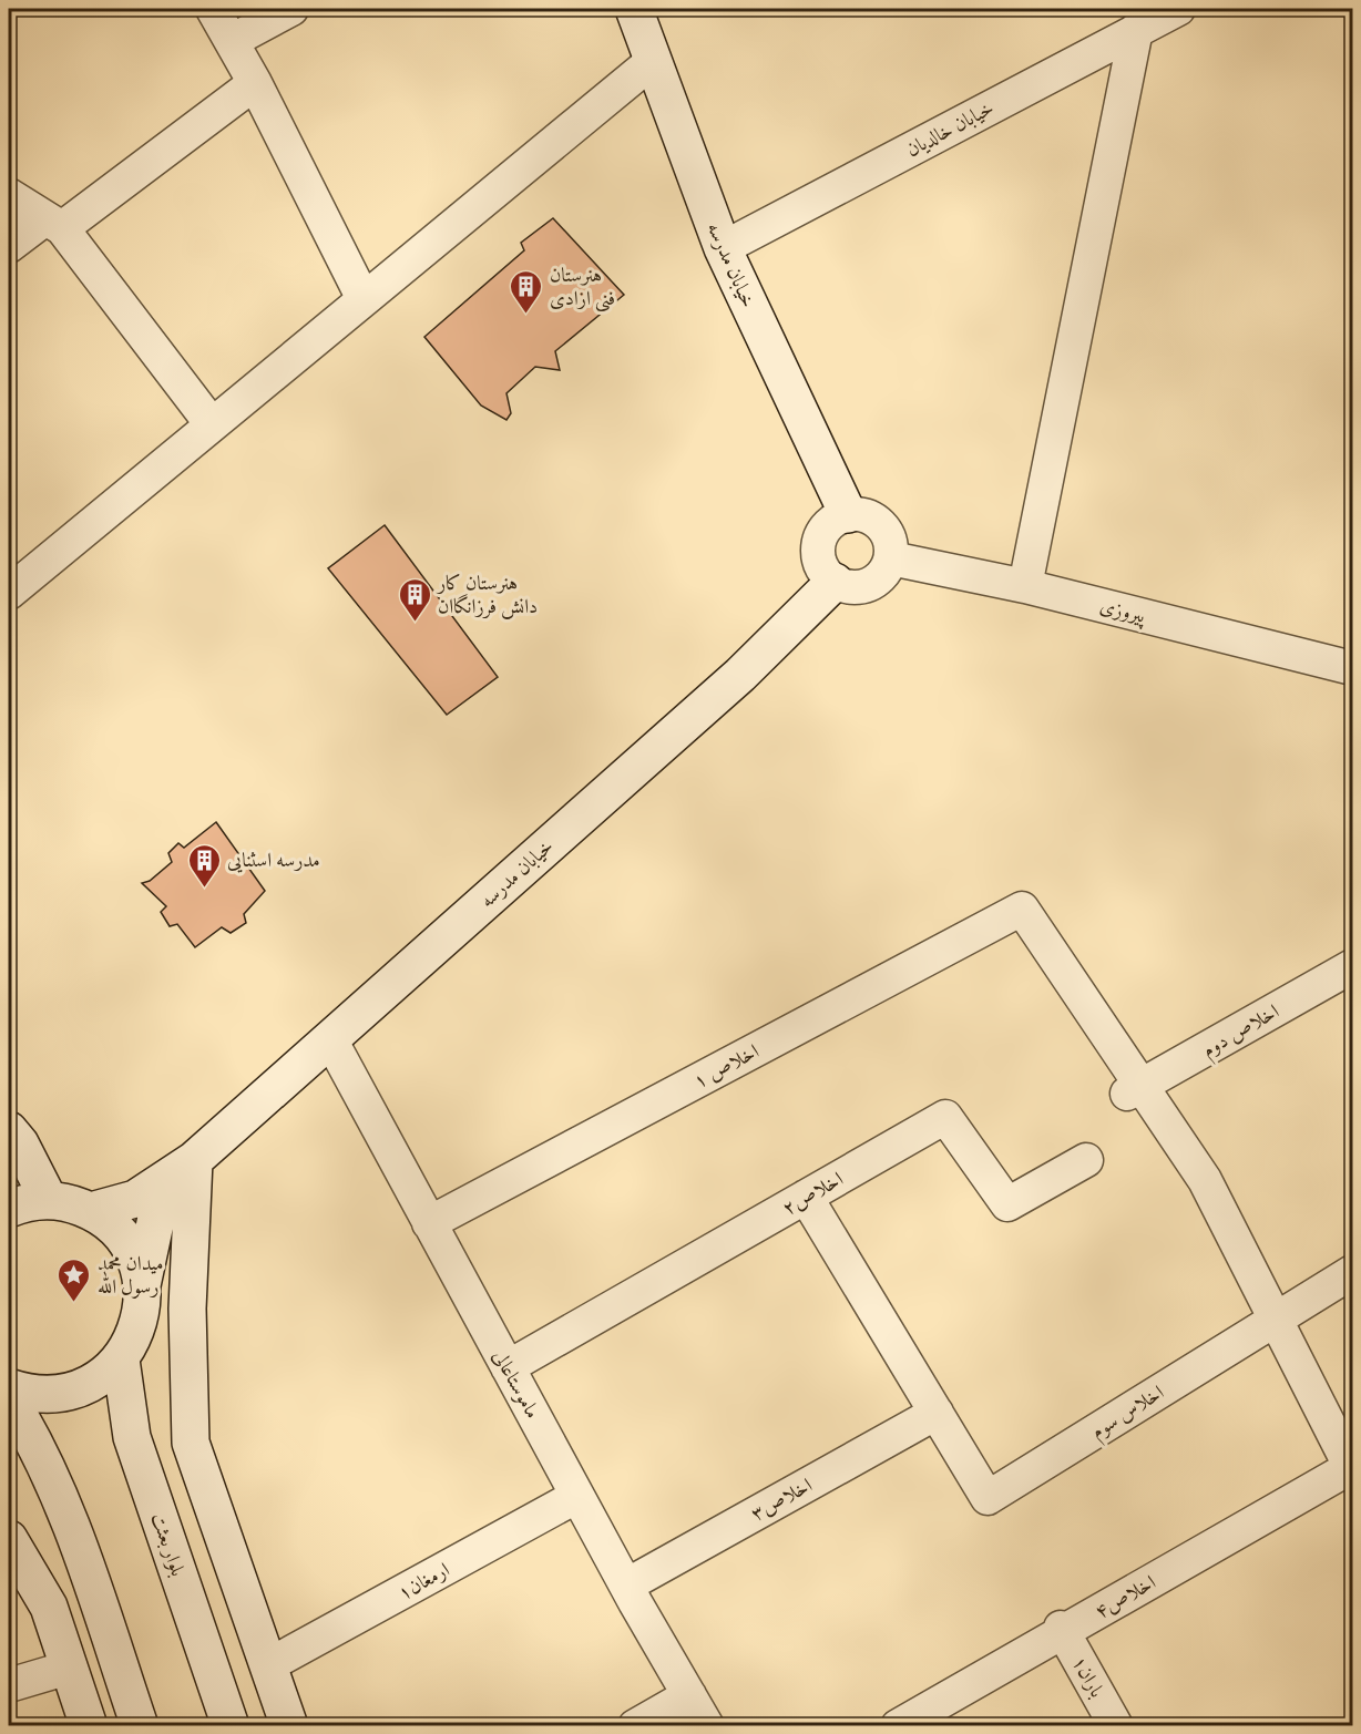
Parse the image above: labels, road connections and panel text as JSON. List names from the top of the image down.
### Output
{
  "streets": {
    "main road": ["خیابان مدرسه", "بلوار بعثت"],
    "street": [
      "خیابان خالدیان",
      "پیروزی",
      "اخلاص دوم",
      "اخلاص ۱",
      "اخلاص۲",
      "ماموستاعالی",
      "اخلاس سوم",
      "اخلاص۳",
      "ارمغان۱",
      "اخلاص۴",
      "باران۱"
    ]
  },
  "crossings": [
    ["خیابان خالدیان", "خیابان مدرسه"],
    ["خیابان مدرسه", "پیروزی"],
    ["خیابان مدرسه", "ماموستاعالی"],
    ["اخلاص دوم", "اخلاص ۱"],
    ["اخلاص ۱", "ماموستاعالی"],
    ["اخلاص۲", "ماموستاعالی"],
    ["ماموستاعالی", "اخلاص۳"],
    ["ماموستاعالی", "ارمغان۱"],
    ["اخلاس سوم", "اخلاص۳"],
    ["اخلاص۴", "باران۱"]
  ],
  "places": {
    "building": ["هنرستان فنی ازادی", "هنرستان کار دانش فرزانگاان", "مدرسه اسثنایی"],
    "place": ["میدان محمد رسول الله"]
  }
}
